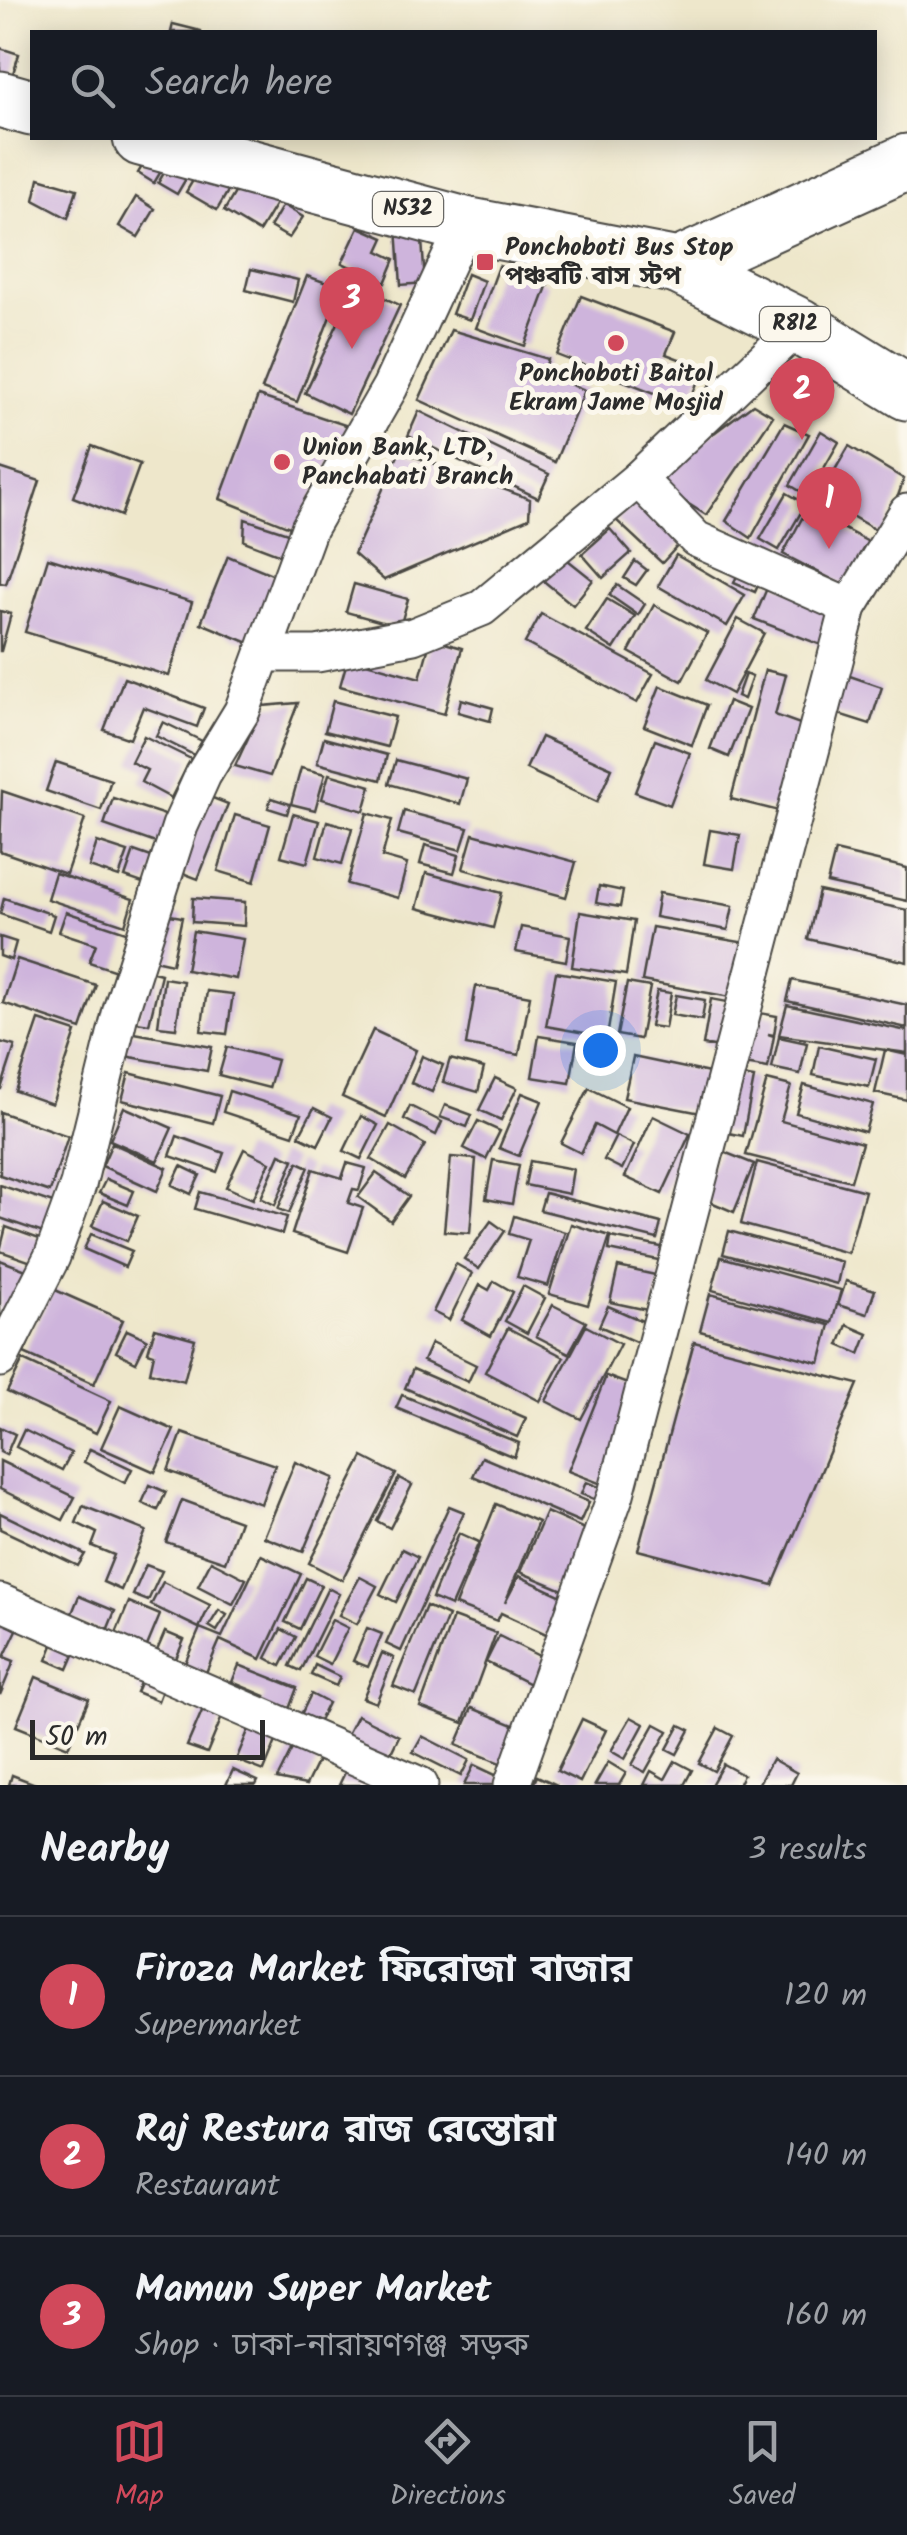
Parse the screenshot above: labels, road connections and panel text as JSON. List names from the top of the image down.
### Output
{
  "streets": {
    "main road": ["N532", "R812"]
  },
  "crossings": [
    ["N532", "R812"]
  ],
  "places": {
    "transit": ["Ponchoboti Bus Stop পঞ্চবটি বাস স্টপ"],
    "other": ["Ponchoboti Baitol Ekram Jame Mosjid", "Union Bank, LTD, Panchabati Branch"]
  },
  "scale_bar": "50 m",
  "page": {
    "search": "Search here",
    "pins": ["3", "2", "1"],
    "scale": "50 m",
    "heading": ["Nearby", "3 results"],
    "list": [
      {
        "mark": "1",
        "name": "Firoza Market ফিরোজা বাজার",
        "note": "Supermarket",
        "value": "120 m"
      },
      {
        "mark": "2",
        "name": "Raj Restura রাজ রেস্তোরা",
        "note": "Restaurant",
        "value": "140 m"
      },
      {
        "mark": "3",
        "name": "Mamun Super Market",
        "note": "Shop · ঢাকা-নারায়ণগঞ্জ সড়ক",
        "value": "160 m"
      }
    ],
    "nav": ["Map", "Directions", "Saved"]
  }
}
